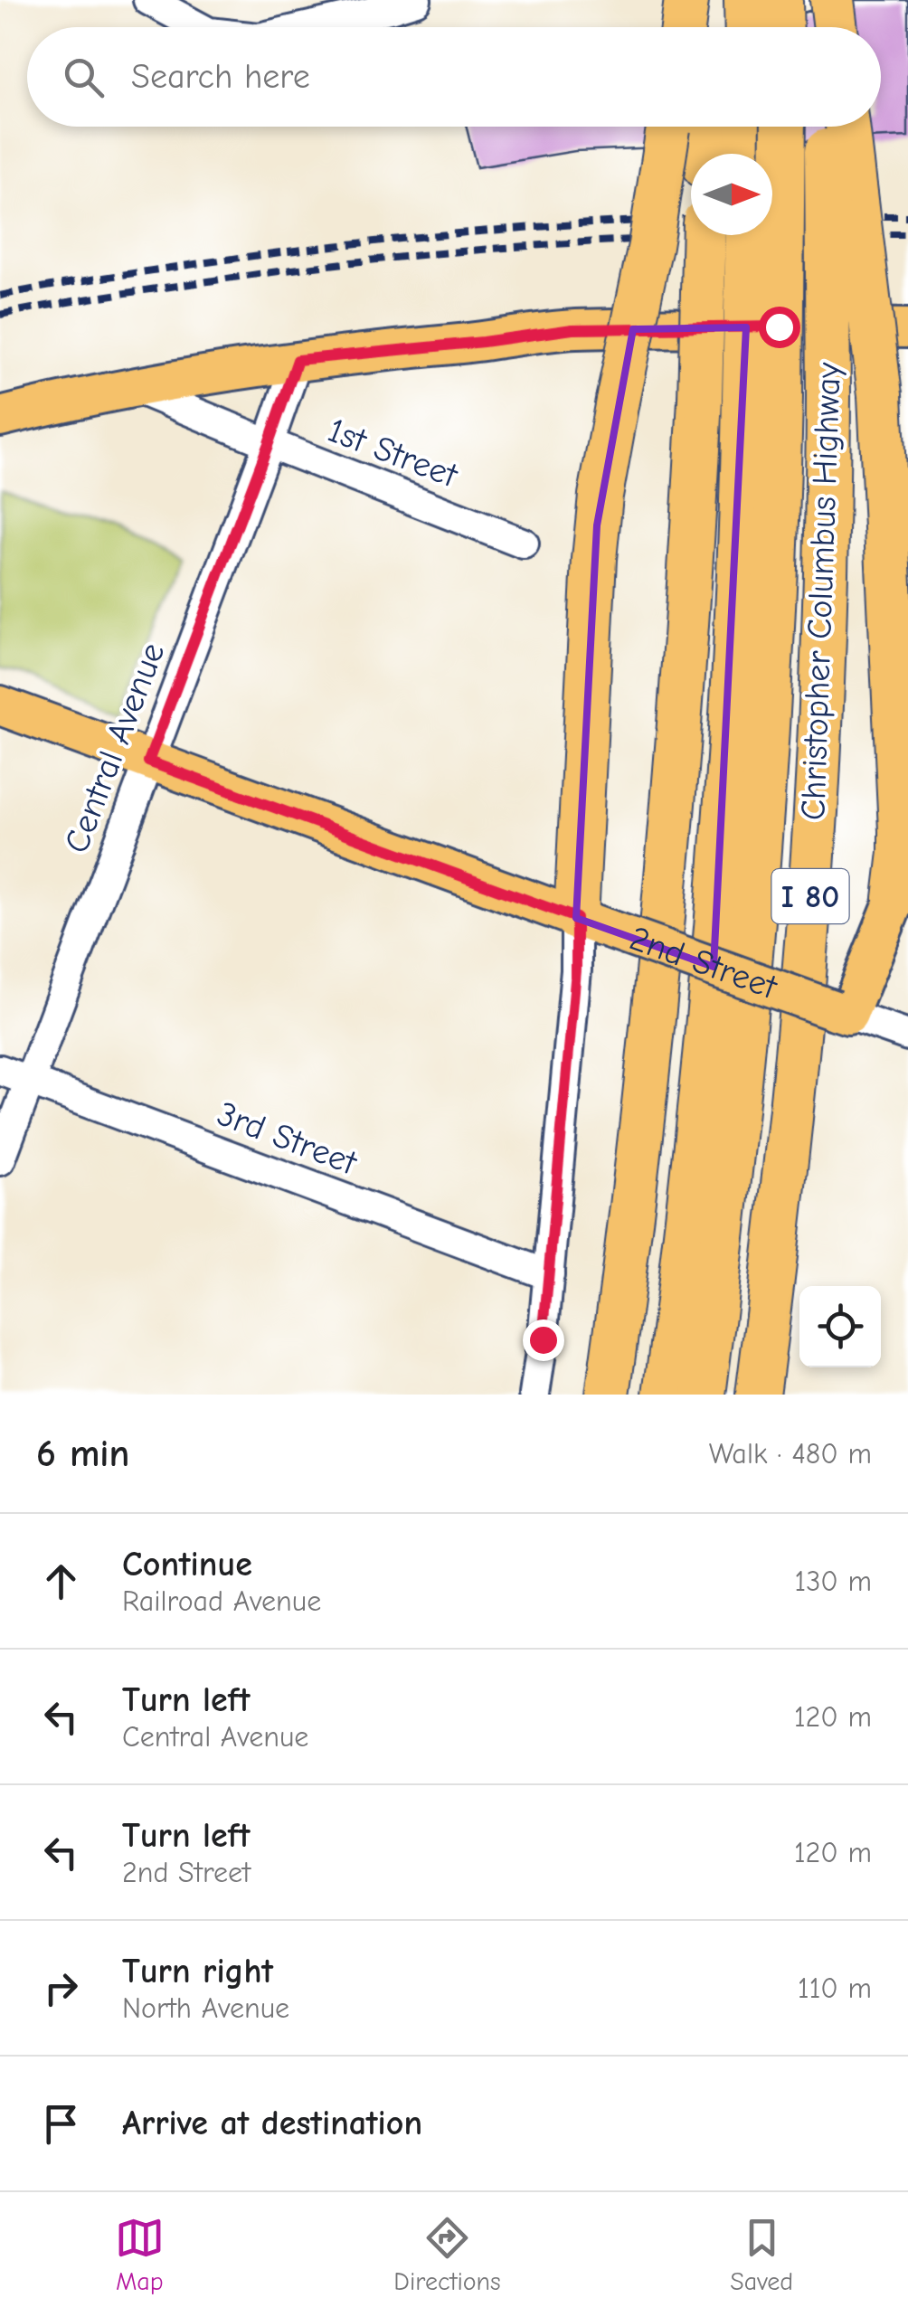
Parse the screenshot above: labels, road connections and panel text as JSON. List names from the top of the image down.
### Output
{
  "streets": {
    "highway": ["Christopher Columbus Highway", "I 80"],
    "main road": ["2nd Street"],
    "street": ["1st Street", "Central Avenue", "3rd Street"]
  },
  "crossings": [
    ["1st Street", "Central Avenue"],
    ["Central Avenue", "2nd Street"],
    ["Central Avenue", "3rd Street"]
  ],
  "north": "right",
  "page": {
    "search": "Search here",
    "heading": ["6 min", "Walk · 480 m"],
    "list": [
      ["Continue", "Railroad Avenue", "130 m"],
      ["Turn left", "Central Avenue", "120 m"],
      ["Turn left", "2nd Street", "120 m"],
      ["Turn right", "North Avenue", "110 m"],
      "Arrive at destination"
    ],
    "nav": ["Map", "Directions", "Saved"]
  }
}
